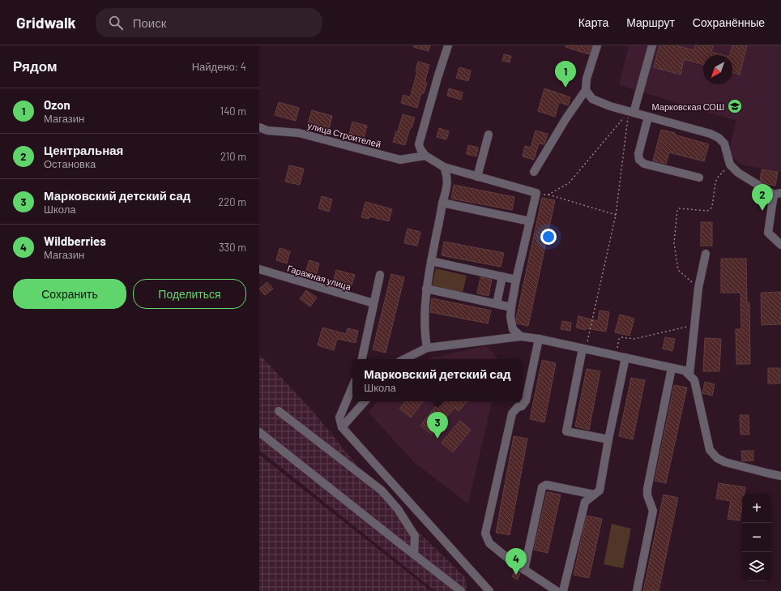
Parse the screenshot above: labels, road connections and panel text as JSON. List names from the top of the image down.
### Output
{
  "streets": {
    "street": ["улица Строителей", "Гаражная улица"]
  },
  "places": {
    "school or university": ["Марковская СОШ"]
  },
  "north": "bottom left",
  "page": {
    "header": "Gridwalk",
    "search": "Поиск",
    "nav": ["Карта", "Маршрут", "Сохранённые"],
    "heading": ["Рядом", "Найдено: 4"],
    "pins": [
      "1",
      "2",
      "3",
      "4"
    ],
    "list": [
      {
        "mark": "1",
        "name": "Ozon",
        "note": "Магазин",
        "value": "140 m"
      },
      {
        "mark": "2",
        "name": "Центральная",
        "note": "Остановка",
        "value": "210 m"
      },
      {
        "mark": "3",
        "name": "Марковский детский сад",
        "note": "Школа",
        "value": "220 m"
      },
      {
        "mark": "4",
        "name": "Wildberries",
        "note": "Магазин",
        "value": "330 m"
      }
    ],
    "buttons": ["Сохранить", "Поделиться"],
    "popup": ["Марковский детский сад", "Школа"],
    "map_buttons": ["+", "−"]
  }
}
